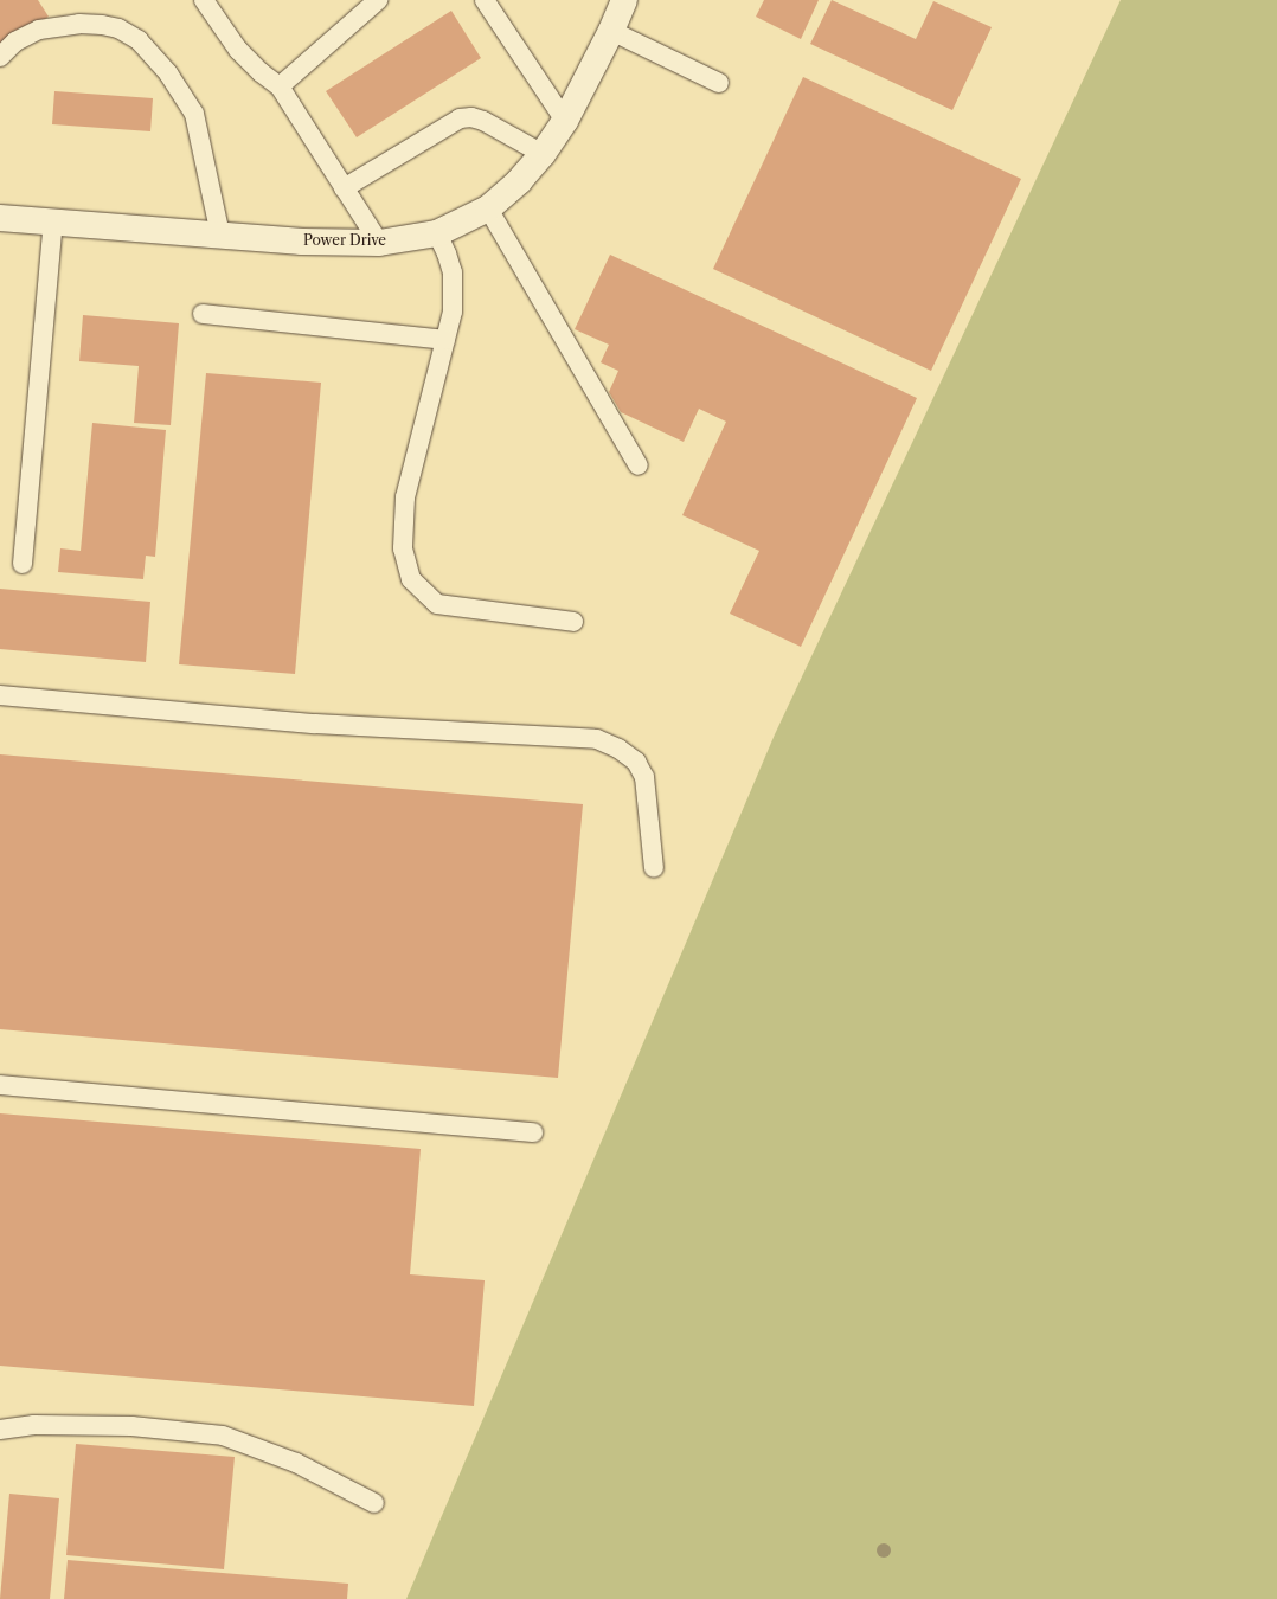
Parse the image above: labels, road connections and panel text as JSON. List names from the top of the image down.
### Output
{
  "streets": {
    "street": ["Power Drive"]
  }
}
